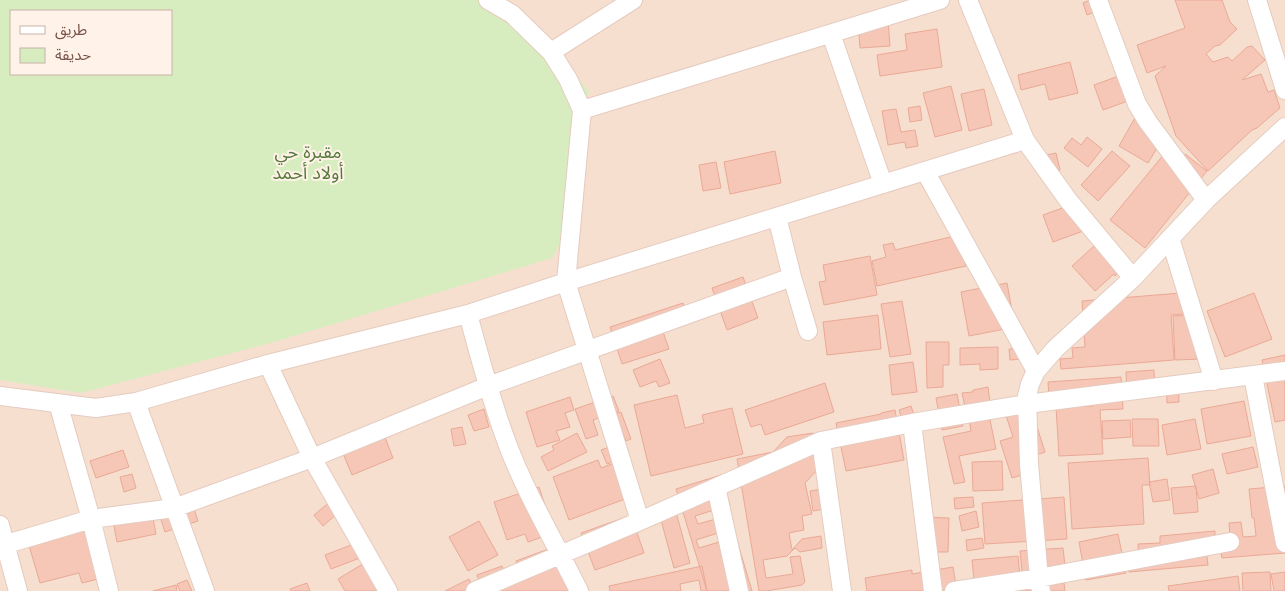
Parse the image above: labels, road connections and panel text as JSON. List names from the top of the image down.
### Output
{
  "parks": ["مقبرة حي أولاد أحمد"],
  "legend": ["طريق", "حديقة"]
}
